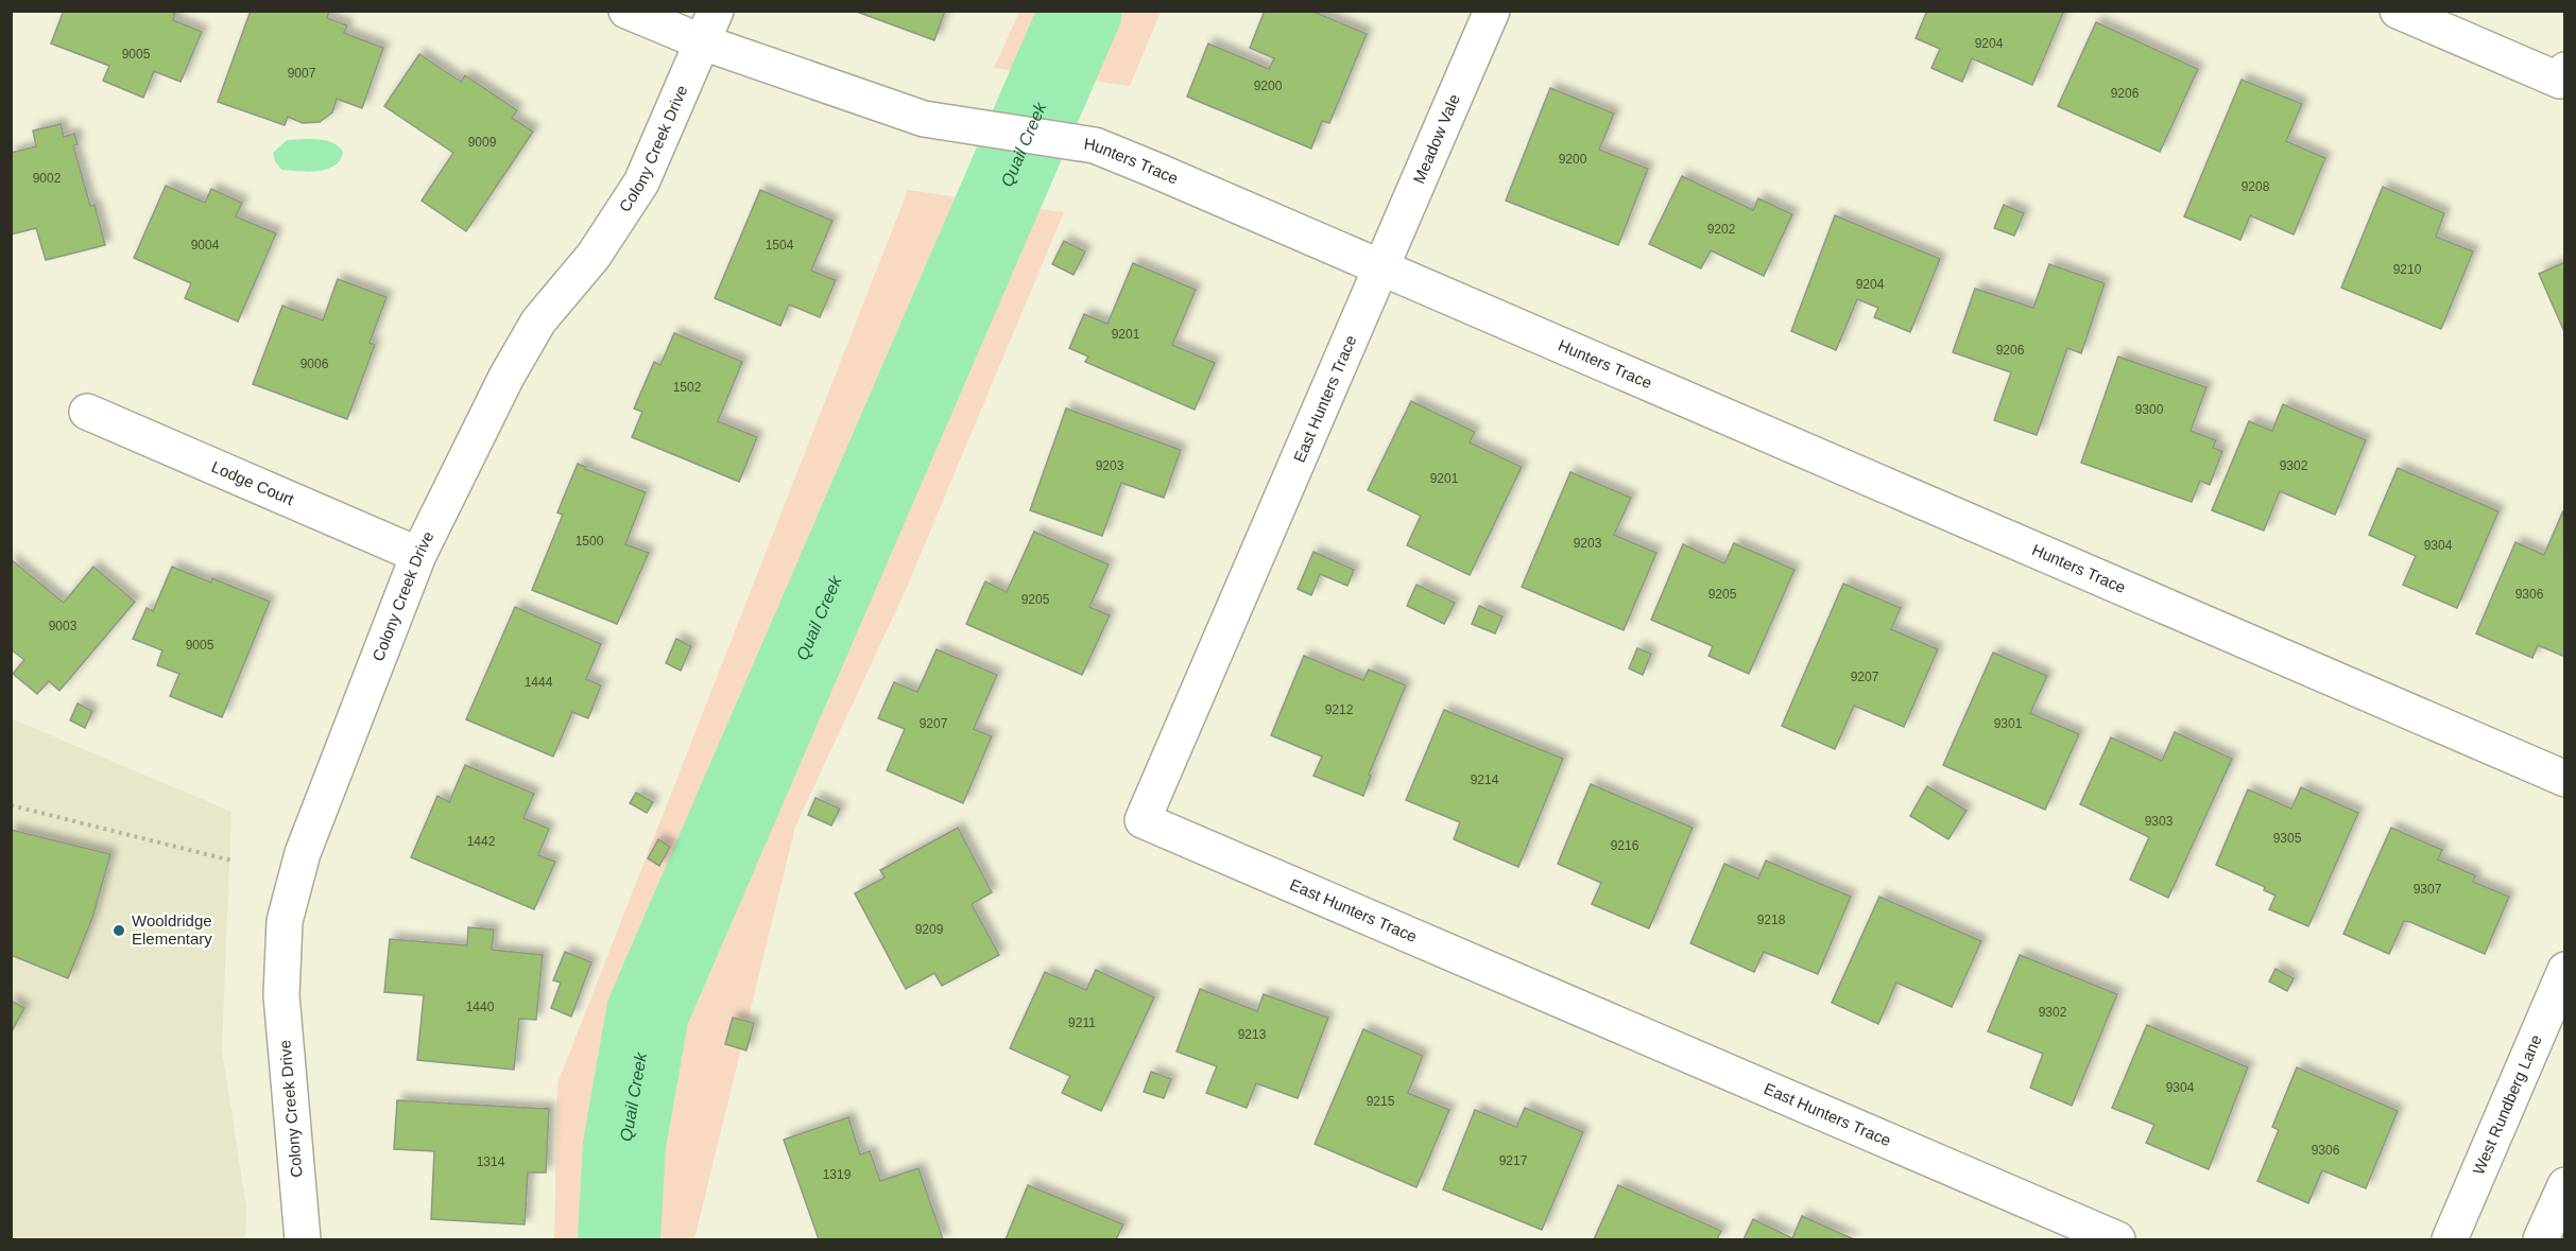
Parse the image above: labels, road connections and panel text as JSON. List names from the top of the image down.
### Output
{
  "streets": {
    "street": [
      "Meadow Vale",
      "Colony Creek Drive",
      "Hunters Trace",
      "East Hunters Trace",
      "Lodge Court",
      "West Rundberg Lane"
    ]
  },
  "crossings": [
    ["Meadow Vale", "Hunters Trace"],
    ["Meadow Vale", "East Hunters Trace"],
    ["Colony Creek Drive", "Hunters Trace"],
    ["Colony Creek Drive", "Lodge Court"],
    ["Hunters Trace", "East Hunters Trace"]
  ],
  "water": ["Quail Creek"],
  "places": ["Wooldridge Elementary"],
  "house_numbers": [
    "9204",
    "9005",
    "9007",
    "9200",
    "9206",
    "9009",
    "9200",
    "9002",
    "9208",
    "9202",
    "9004",
    "1504",
    "9210",
    "9204",
    "9201",
    "9206",
    "9006",
    "1502",
    "9300",
    "9203",
    "9302",
    "9201",
    "1500",
    "9203",
    "9304",
    "9205",
    "9306",
    "9205",
    "9003",
    "9005",
    "9207",
    "1444",
    "9212",
    "9207",
    "9301",
    "9214",
    "9303",
    "9305",
    "1442",
    "9216",
    "9307",
    "9218",
    "9209",
    "1440",
    "9302",
    "9211",
    "9213",
    "9304",
    "9215",
    "9306",
    "9217",
    "1314",
    "1319"
  ]
}
